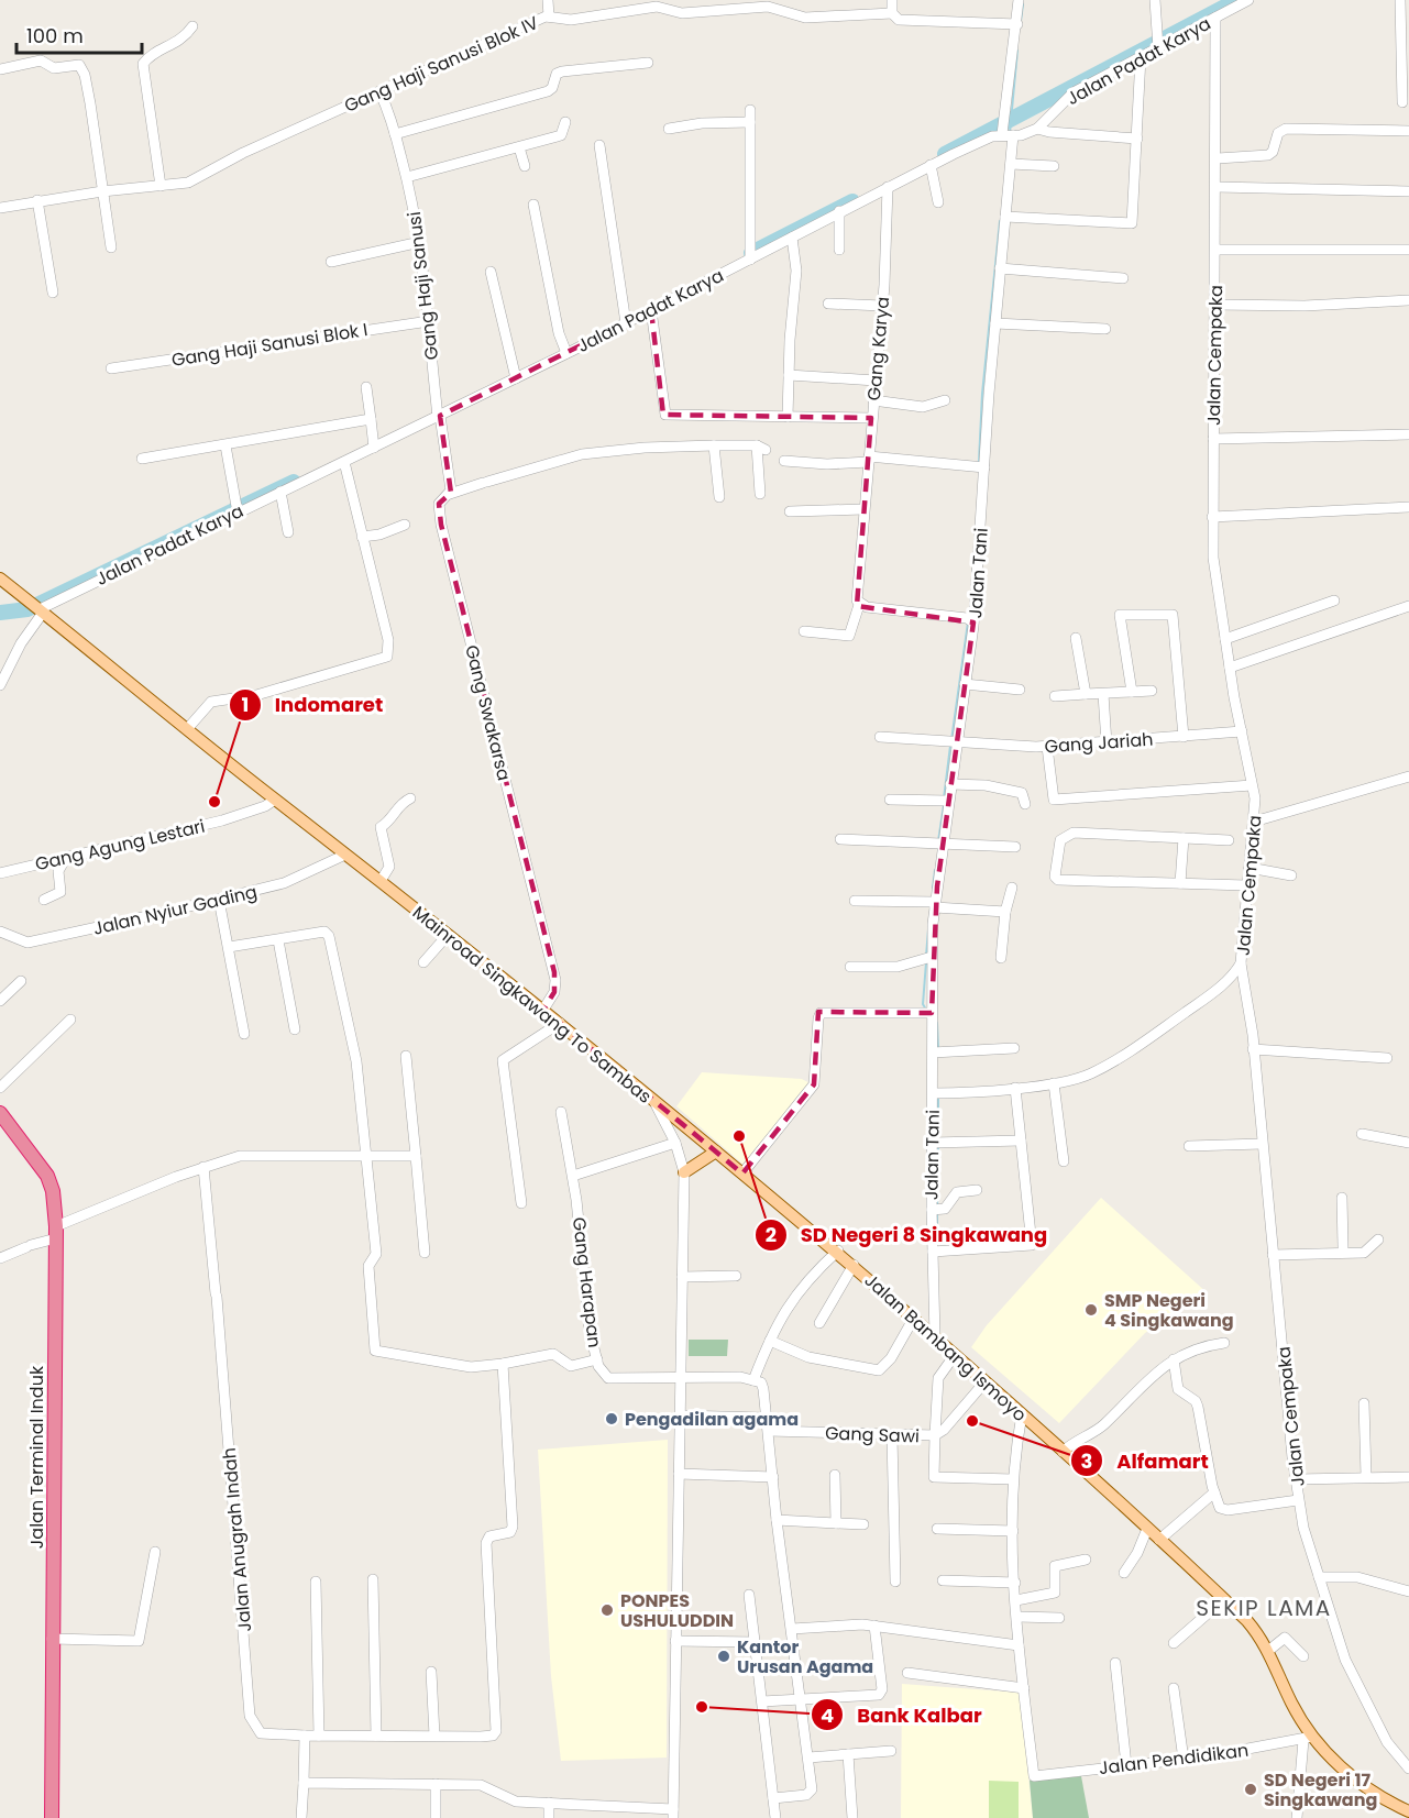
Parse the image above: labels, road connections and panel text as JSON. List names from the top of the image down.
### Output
{
  "streets": {
    "highway": ["Jalan Terminal Induk"],
    "main road": ["Mainroad Singkawang To Sambas", "Jalan Bambang Ismoyo"],
    "street": [
      "Jalan Padat Karya",
      "Gang Haji Sanusi Blok IV",
      "Gang Haji Sanusi",
      "Gang Haji Sanusi Blok I",
      "Gang Karya",
      "Jalan Cempaka",
      "Jalan Tani",
      "Gang Swakarsa",
      "Gang Jariah",
      "Gang Agung Lestari",
      "Jalan Nyiur Gading",
      "Gang Harapan",
      "Gang Sawi",
      "Jalan Anugrah Indah",
      "Jalan Pendidikan"
    ]
  },
  "crossings": [
    ["Jalan Padat Karya", "Gang Haji Sanusi"],
    ["Jalan Padat Karya", "Gang Karya"],
    ["Jalan Padat Karya", "Jalan Cempaka"],
    ["Jalan Padat Karya", "Jalan Tani"],
    ["Jalan Padat Karya", "Gang Swakarsa"],
    ["Jalan Padat Karya", "Mainroad Singkawang To Sambas"],
    ["Gang Haji Sanusi Blok IV", "Gang Haji Sanusi"],
    ["Gang Haji Sanusi Blok IV", "Jalan Tani"],
    ["Gang Haji Sanusi", "Gang Haji Sanusi Blok I"],
    ["Gang Haji Sanusi", "Gang Swakarsa"],
    ["Jalan Cempaka", "Gang Jariah"],
    ["Jalan Tani", "Gang Jariah"],
    ["Jalan Tani", "Jalan Bambang Ismoyo"],
    ["Gang Swakarsa", "Mainroad Singkawang To Sambas"],
    ["Gang Agung Lestari", "Mainroad Singkawang To Sambas"],
    ["Jalan Nyiur Gading", "Mainroad Singkawang To Sambas"],
    ["Mainroad Singkawang To Sambas", "Gang Harapan"],
    ["Mainroad Singkawang To Sambas", "Jalan Bambang Ismoyo"],
    ["Jalan Bambang Ismoyo", "Gang Sawi"],
    ["Jalan Bambang Ismoyo", "Jalan Pendidikan"]
  ],
  "districts": ["SEKIP LAMA"],
  "places": [
    "Indomaret",
    "SD Negeri 8 Singkawang",
    "SMP Negeri 4 Singkawang",
    "Pengadilan agama",
    "Alfamart",
    "PONPES USHULUDDIN",
    "Kantor Urusan Agama",
    "Bank Kalbar",
    "SD Negeri 17 Singkawang"
  ],
  "scale_bar": "100 m"
}
